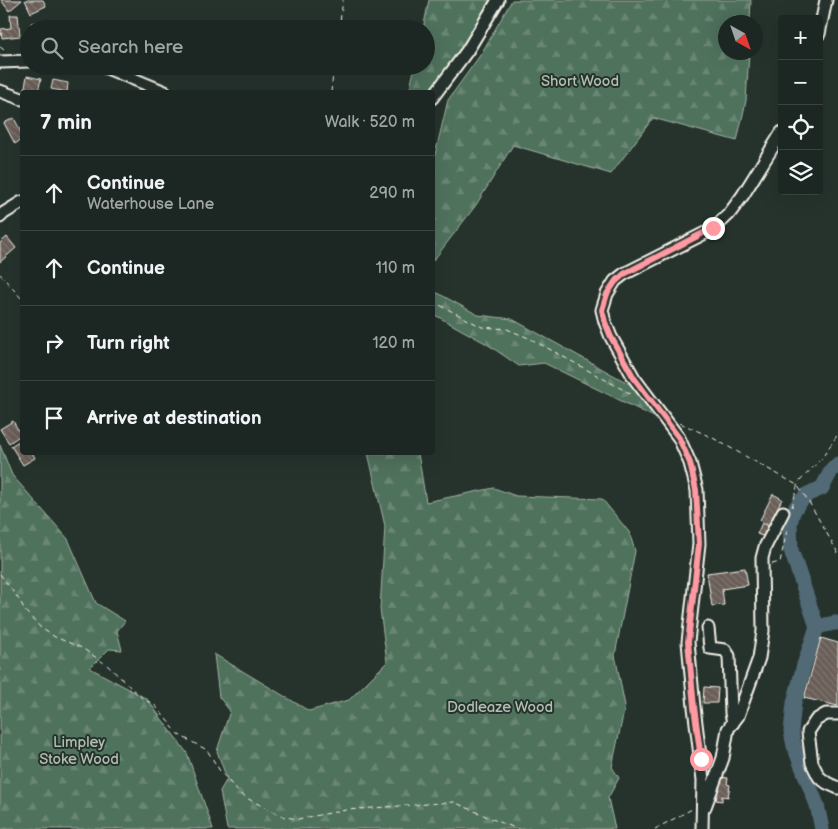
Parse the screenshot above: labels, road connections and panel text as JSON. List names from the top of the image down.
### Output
{
  "parks": ["Short Wood", "Dodleaze Wood", "Limpley Stoke Wood"],
  "north": "bottom right",
  "page": {
    "map_buttons": ["+", "−"],
    "search": "Search here",
    "heading": ["7 min", "Walk · 520 m"],
    "list": [
      ["Continue", "Waterhouse Lane", "290 m"],
      ["Continue", "110 m"],
      ["Turn right", "120 m"],
      "Arrive at destination"
    ]
  }
}
